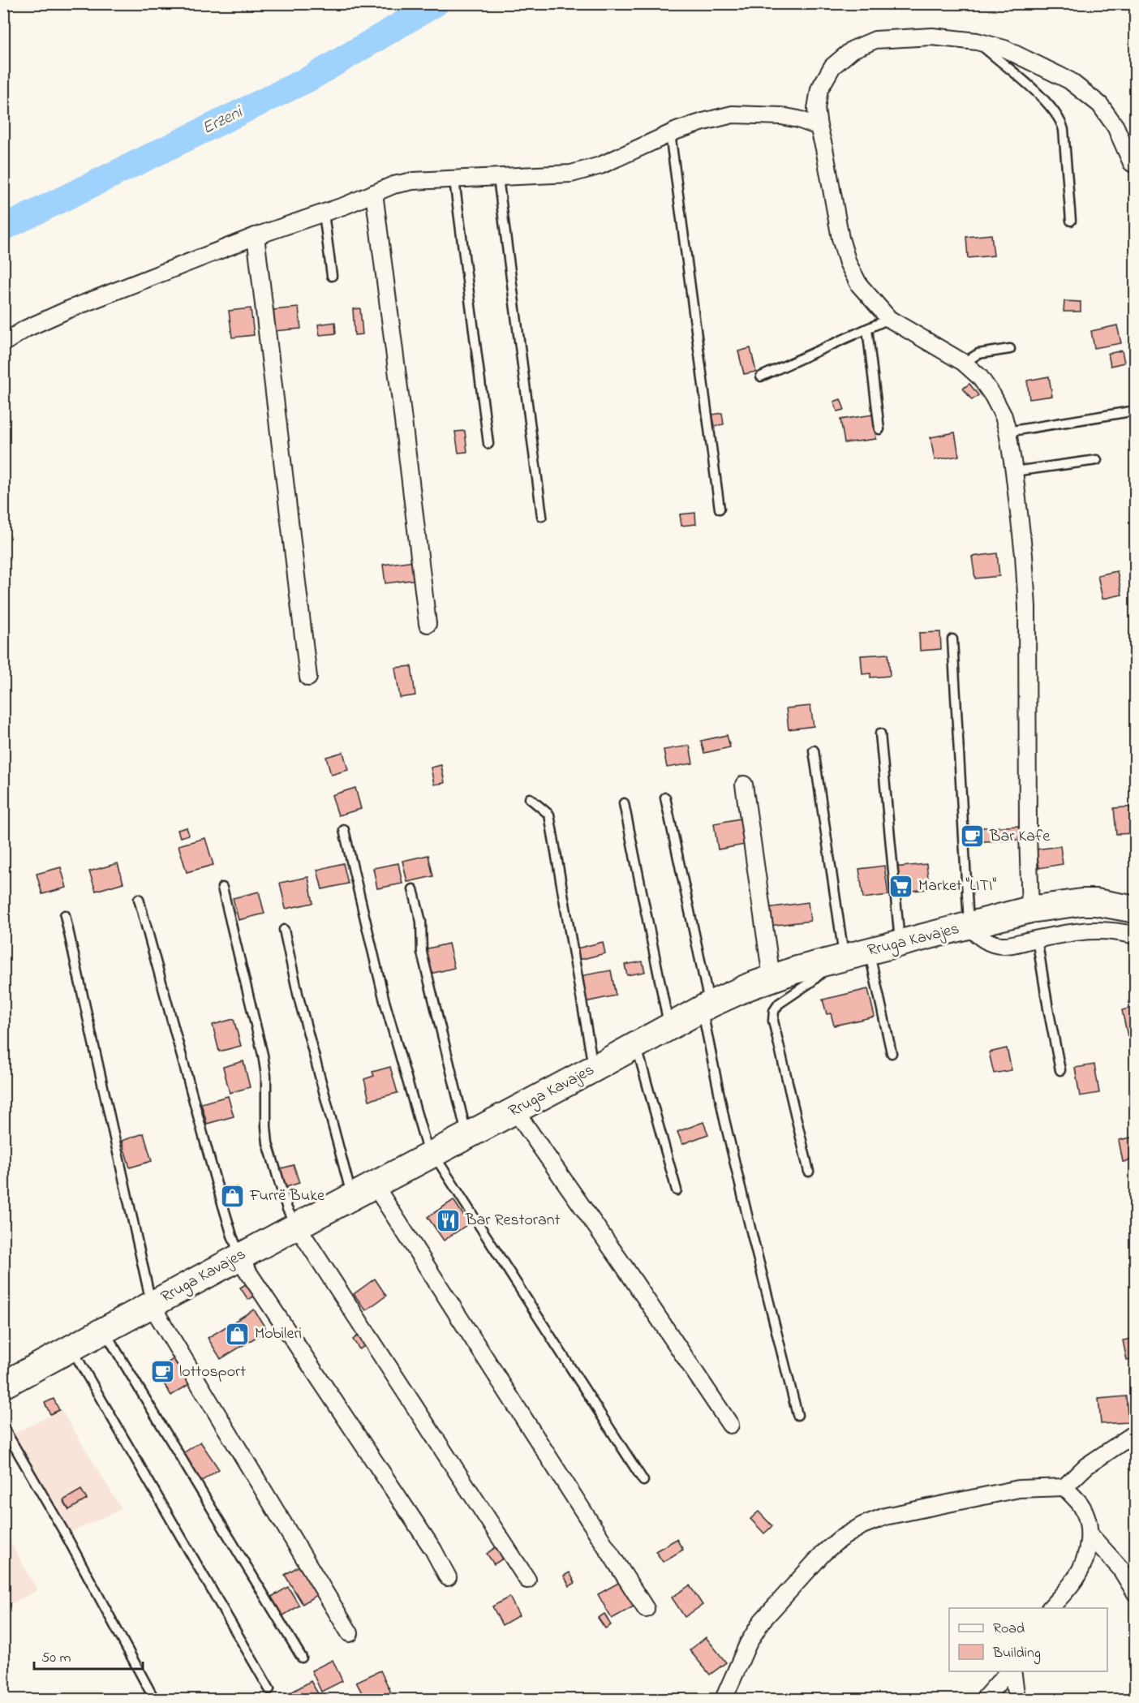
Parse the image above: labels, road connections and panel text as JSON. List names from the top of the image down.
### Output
{
  "streets": {
    "main road": ["Rruga Kavajes"]
  },
  "water": ["Erzeni"],
  "places": {
    "cafe": ["Bar Kafe", "lottosport"],
    "supermarket": ["Market \"LITI\""],
    "shop": ["Furrë Buke", "Mobileri"],
    "restaurant": ["Bar Restorant"]
  },
  "legend": ["Road", "Building"],
  "scale_bar": "50 m"
}
